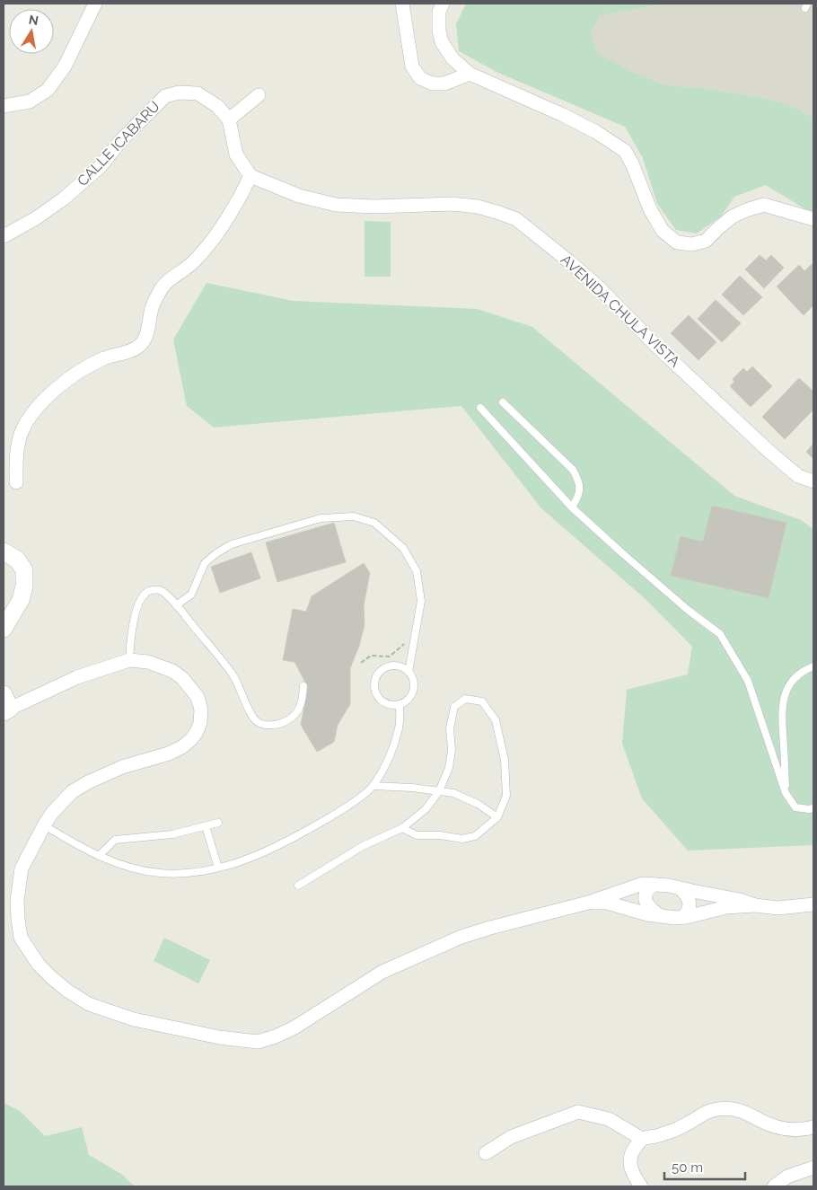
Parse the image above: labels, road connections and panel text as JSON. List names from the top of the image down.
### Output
{
  "streets": {
    "street": ["CALLE ICABARU", "AVENIDA CHULA VISTA"]
  },
  "scale_bar": "50 m",
  "north": "top"
}
